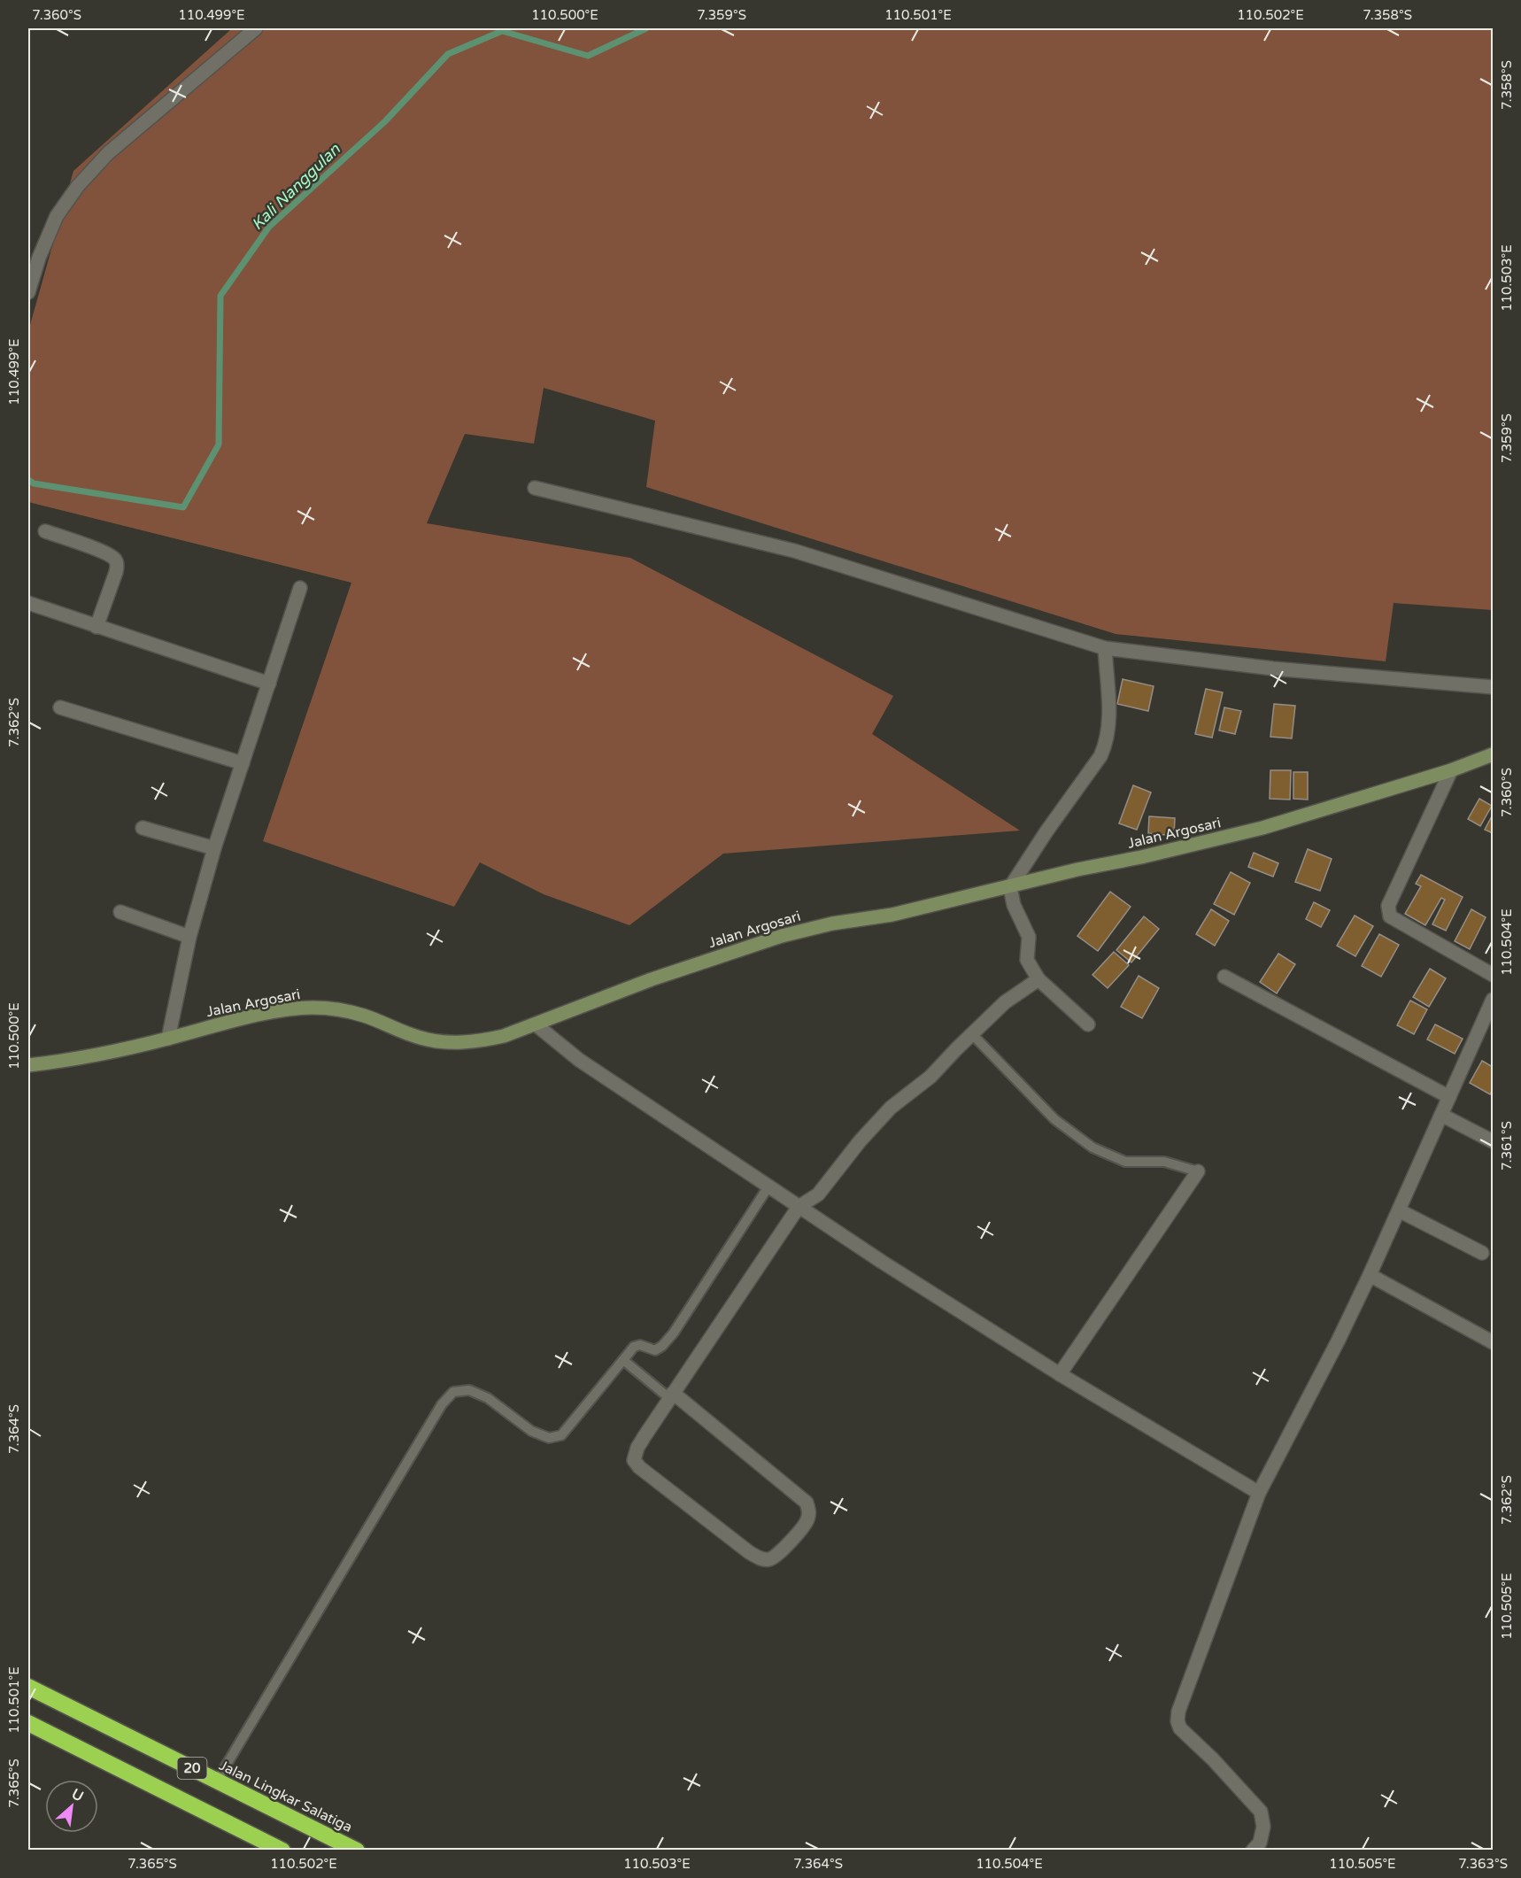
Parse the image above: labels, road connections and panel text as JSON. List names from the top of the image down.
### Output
{
  "streets": {
    "highway": ["20", "Jalan Lingkar Salatiga"],
    "street": ["Jalan Argosari"]
  },
  "water": ["Kali Nanggulan"],
  "north": "top right",
  "coordinates": [
    "7.360°S",
    "110.499°E",
    "110.500°E",
    "7.359°S",
    "110.501°E",
    "110.502°E",
    "7.358°S",
    "110.503°E",
    "7.362°S",
    "110.504°E",
    "7.361°S",
    "7.364°S",
    "110.505°E",
    "7.365°S",
    "7.363°S"
  ]
}
